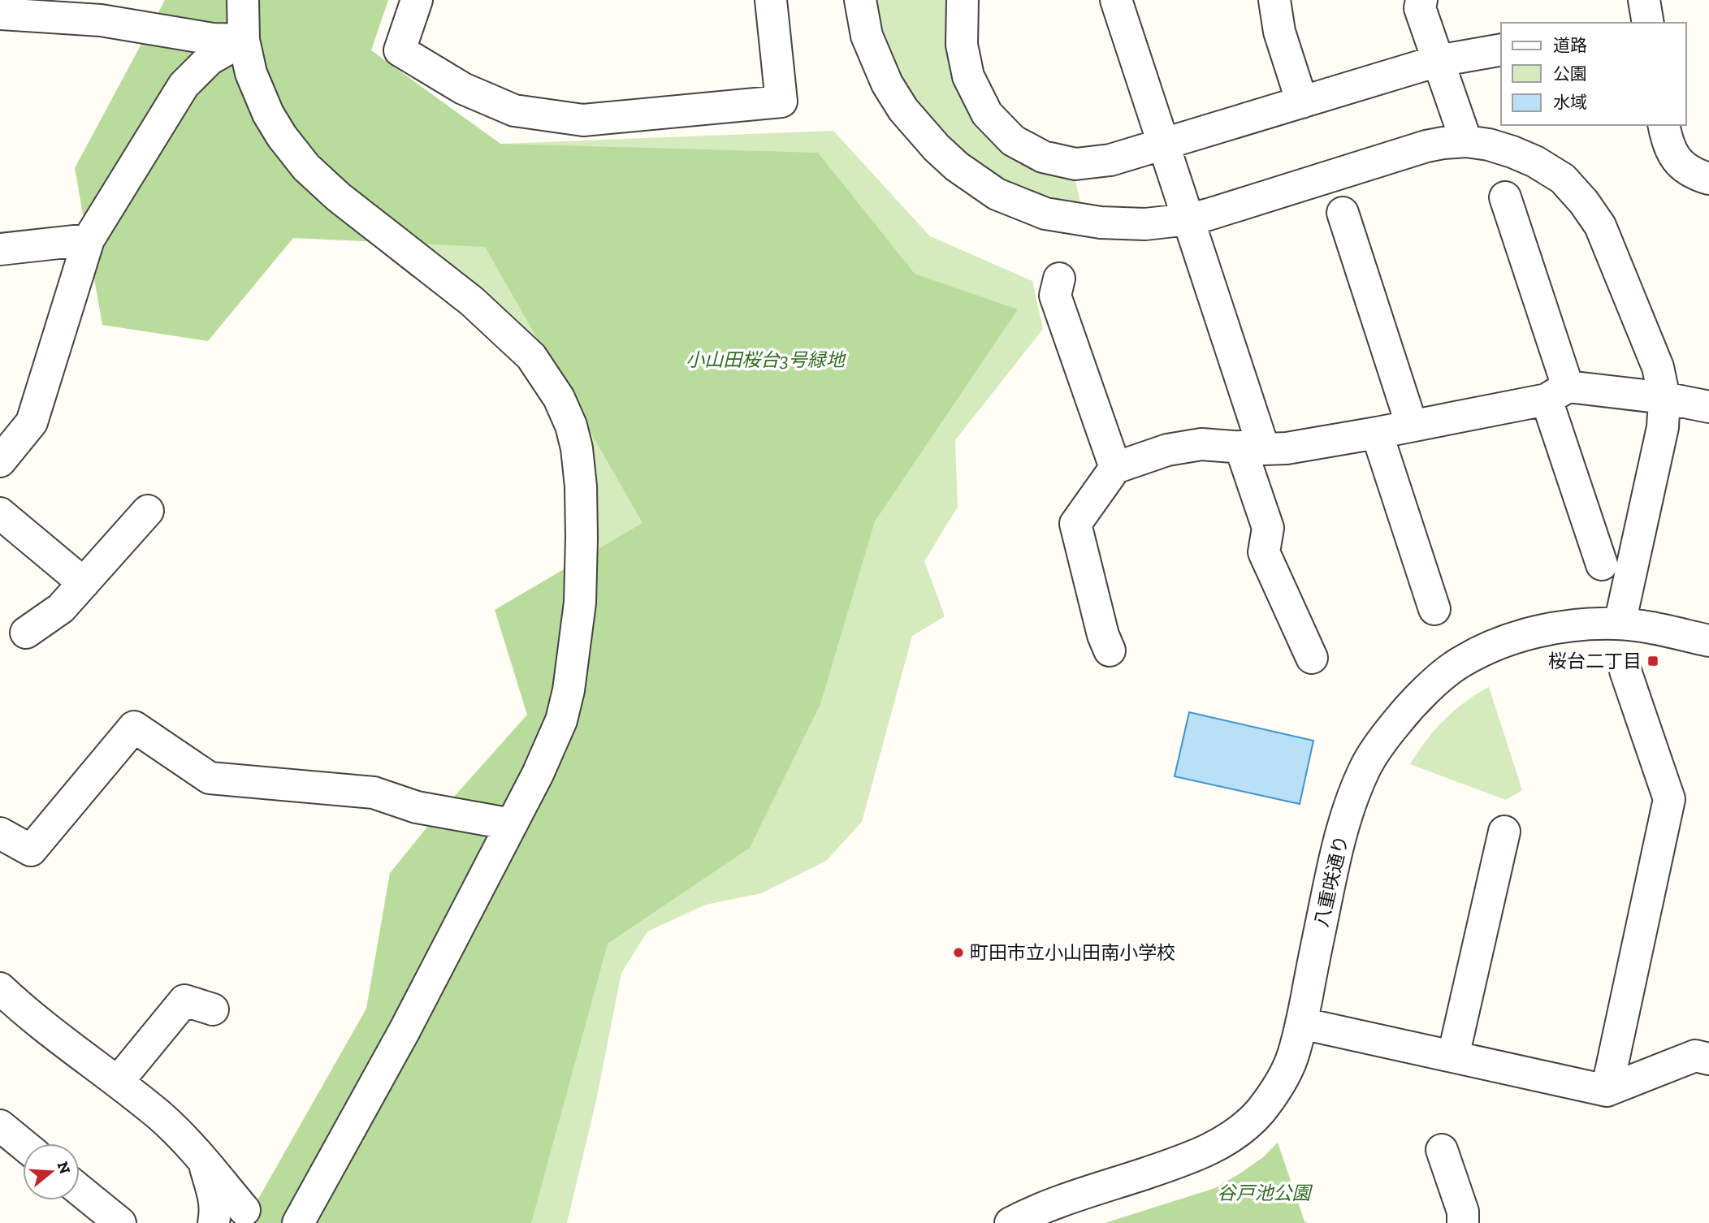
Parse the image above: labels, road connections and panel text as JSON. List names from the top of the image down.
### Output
{
  "streets": {
    "street": ["八重咲通り"]
  },
  "parks": ["小山田桜台3号緑地", "谷戸池公園"],
  "places": {
    "transit": ["桜台二丁目"],
    "other": ["町田市立小山田南小学校"]
  },
  "legend": ["道路", "公園", "水域"],
  "north": "right"
}
